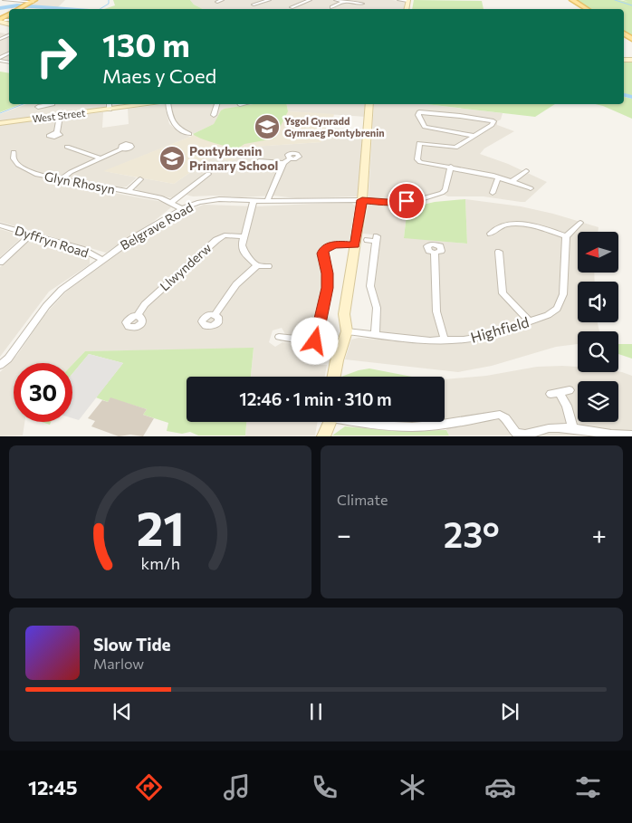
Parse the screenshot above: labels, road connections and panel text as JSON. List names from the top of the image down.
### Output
{
  "streets": {
    "main road": ["West Street"],
    "street": [
      "Glyn Rhosyn",
      "Belgrave Road",
      "Dyffryn Road",
      "Llwynderw",
      "Highfield"
    ]
  },
  "crossings": [
    ["Glyn Rhosyn", "Belgrave Road"],
    ["Belgrave Road", "Dyffryn Road"]
  ],
  "places": {
    "school or university": ["Ysgol Gynradd Gymraeg Pontybrenin", "Pontybrenin Primary School"]
  },
  "north": "left",
  "page": {
    "turn": ["130 m", "Maes y Coed"],
    "limit": "30",
    "trip": "12:46 · 1 min · 310 m",
    "tile": "Climate",
    "heat": ["−", "23°", "+"],
    "song": ["Slow Tide", "Marlow"],
    "tabs": "12:45",
    "gauge": ["21", "km/h"]
  }
}
